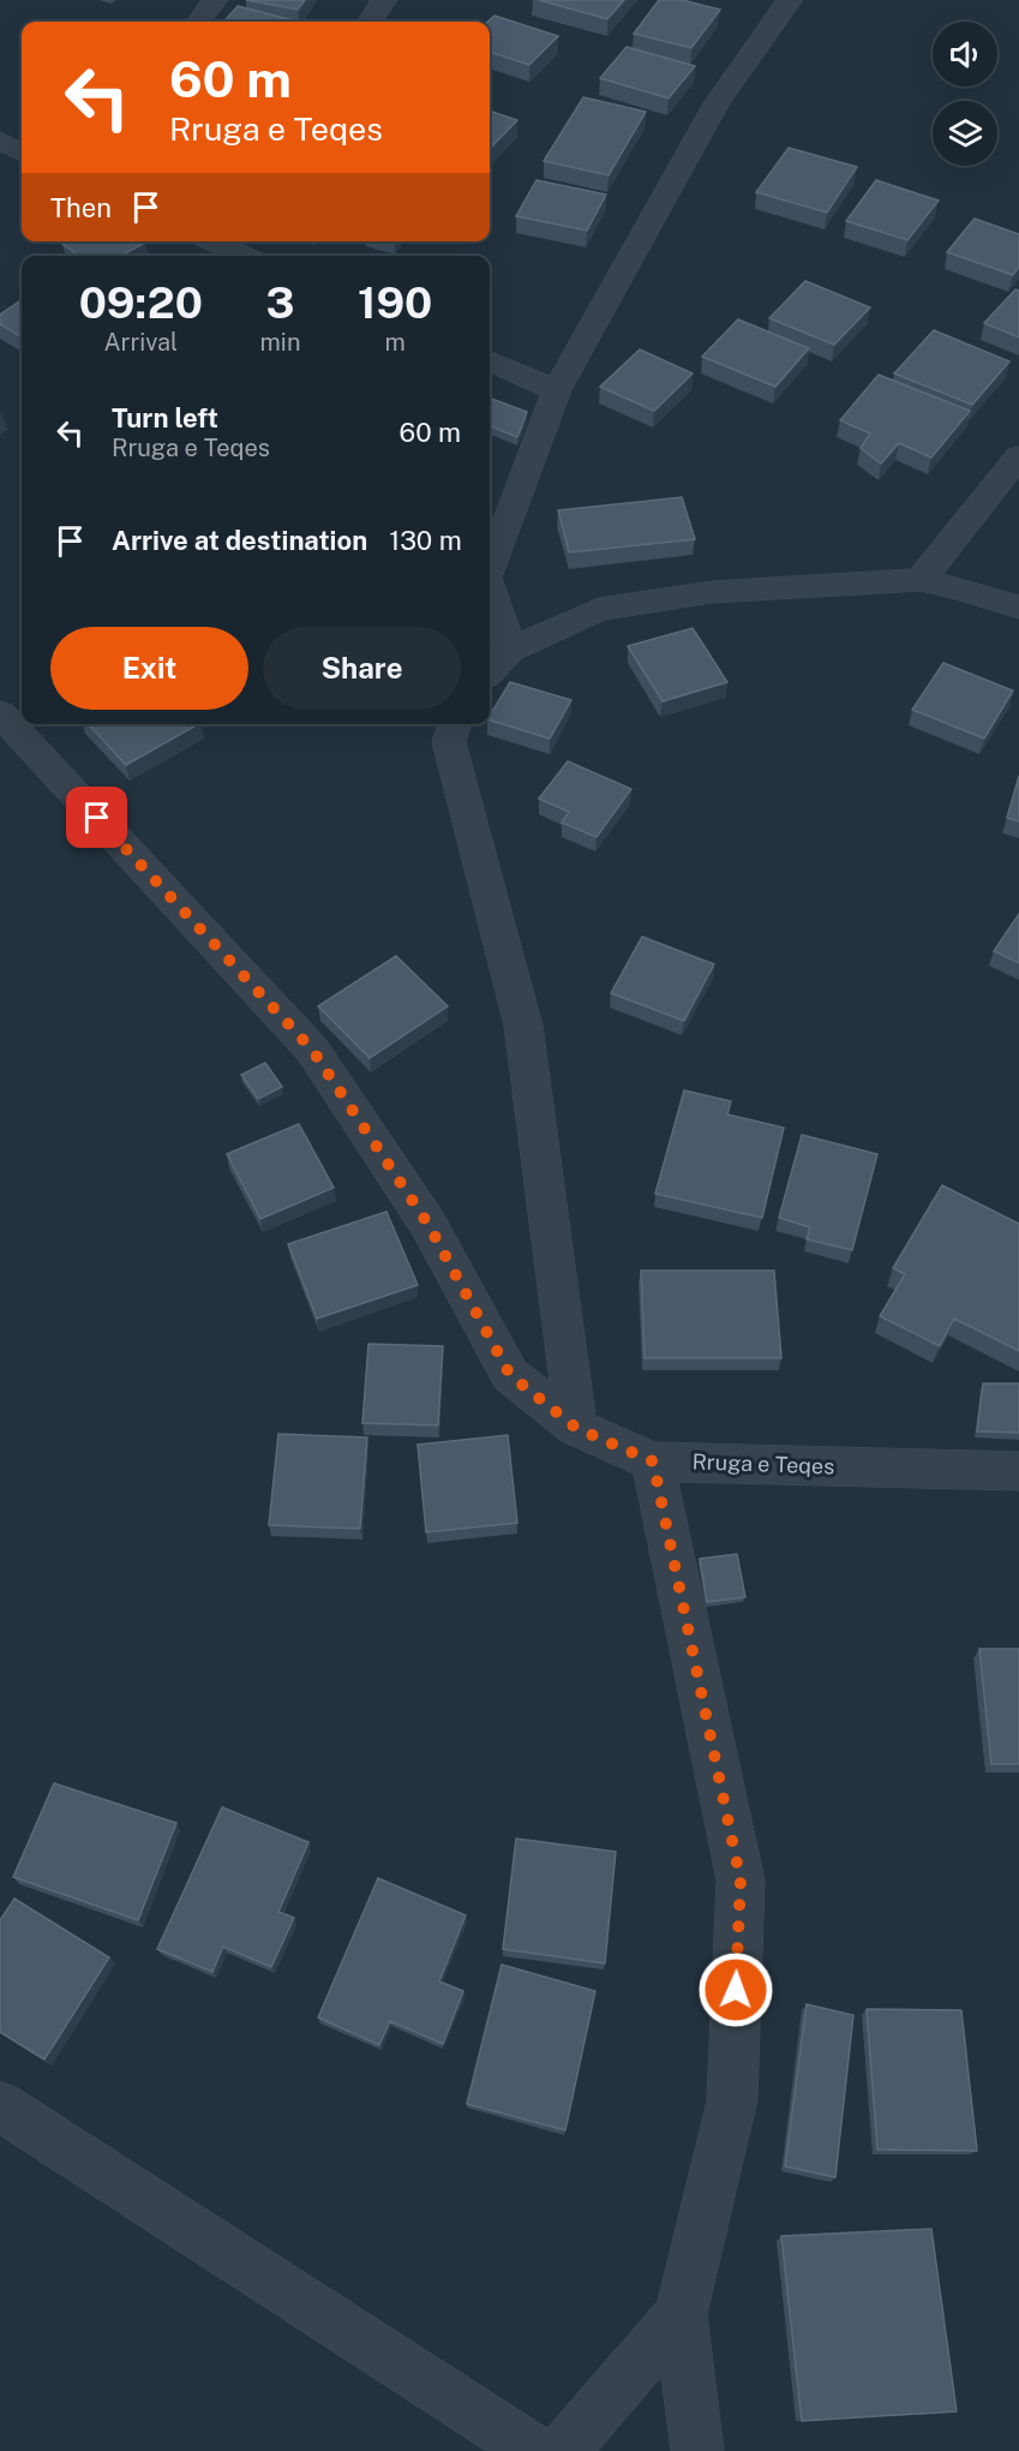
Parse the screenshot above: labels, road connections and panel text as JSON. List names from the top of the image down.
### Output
{
  "streets": {
    "street": ["Rruga e Teqes"]
  },
  "page": {
    "turn": ["60 m", "Rruga e Teqes"],
    "then": "Then",
    "eta": [
      "09:20",
      "Arrival",
      "3",
      "min",
      "190",
      "m"
    ],
    "list": [
      {
        "name": "Turn left",
        "note": "Rruga e Teqes",
        "value": "60 m"
      },
      {
        "name": "Arrive at destination",
        "value": "130 m"
      }
    ],
    "buttons": ["Exit", "Share"]
  }
}
